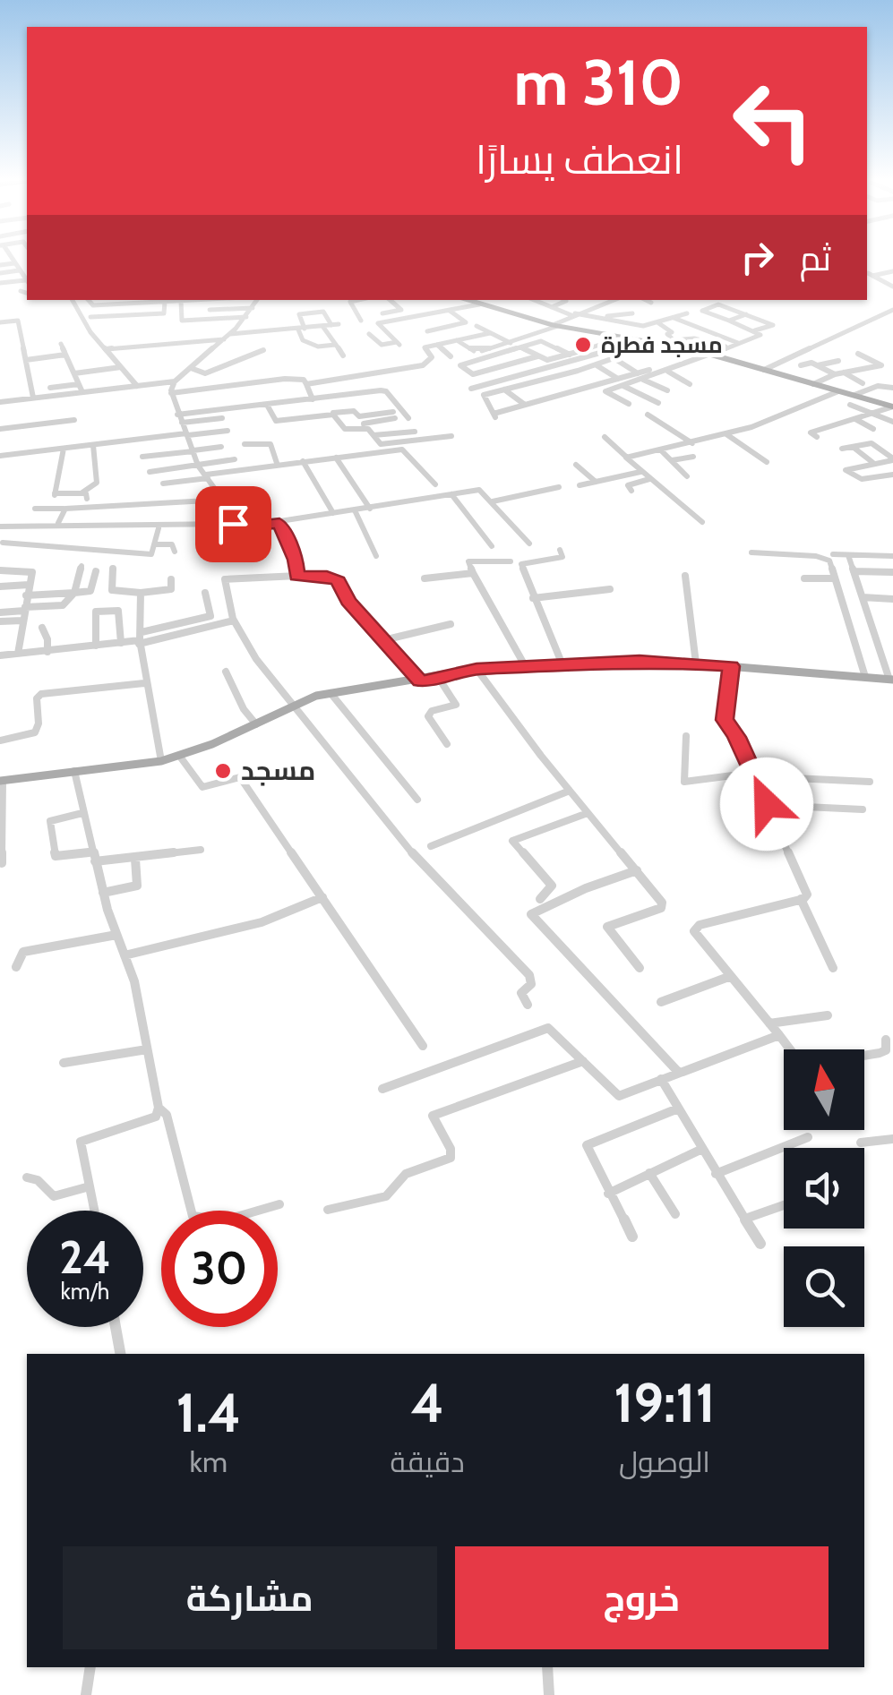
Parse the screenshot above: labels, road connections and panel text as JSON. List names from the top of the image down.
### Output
{
  "places": ["مسجد فطرة", "مسجد"],
  "north": "top",
  "page": {
    "turn": ["310 m", "انعطف يسارًا"],
    "then": "ثم",
    "speed": "24 km/h",
    "limit": "30",
    "eta": [
      "19:11",
      "الوصول",
      "4",
      "دقيقة",
      "1.4",
      "km"
    ],
    "buttons": ["خروج", "مشاركة"]
  }
}
